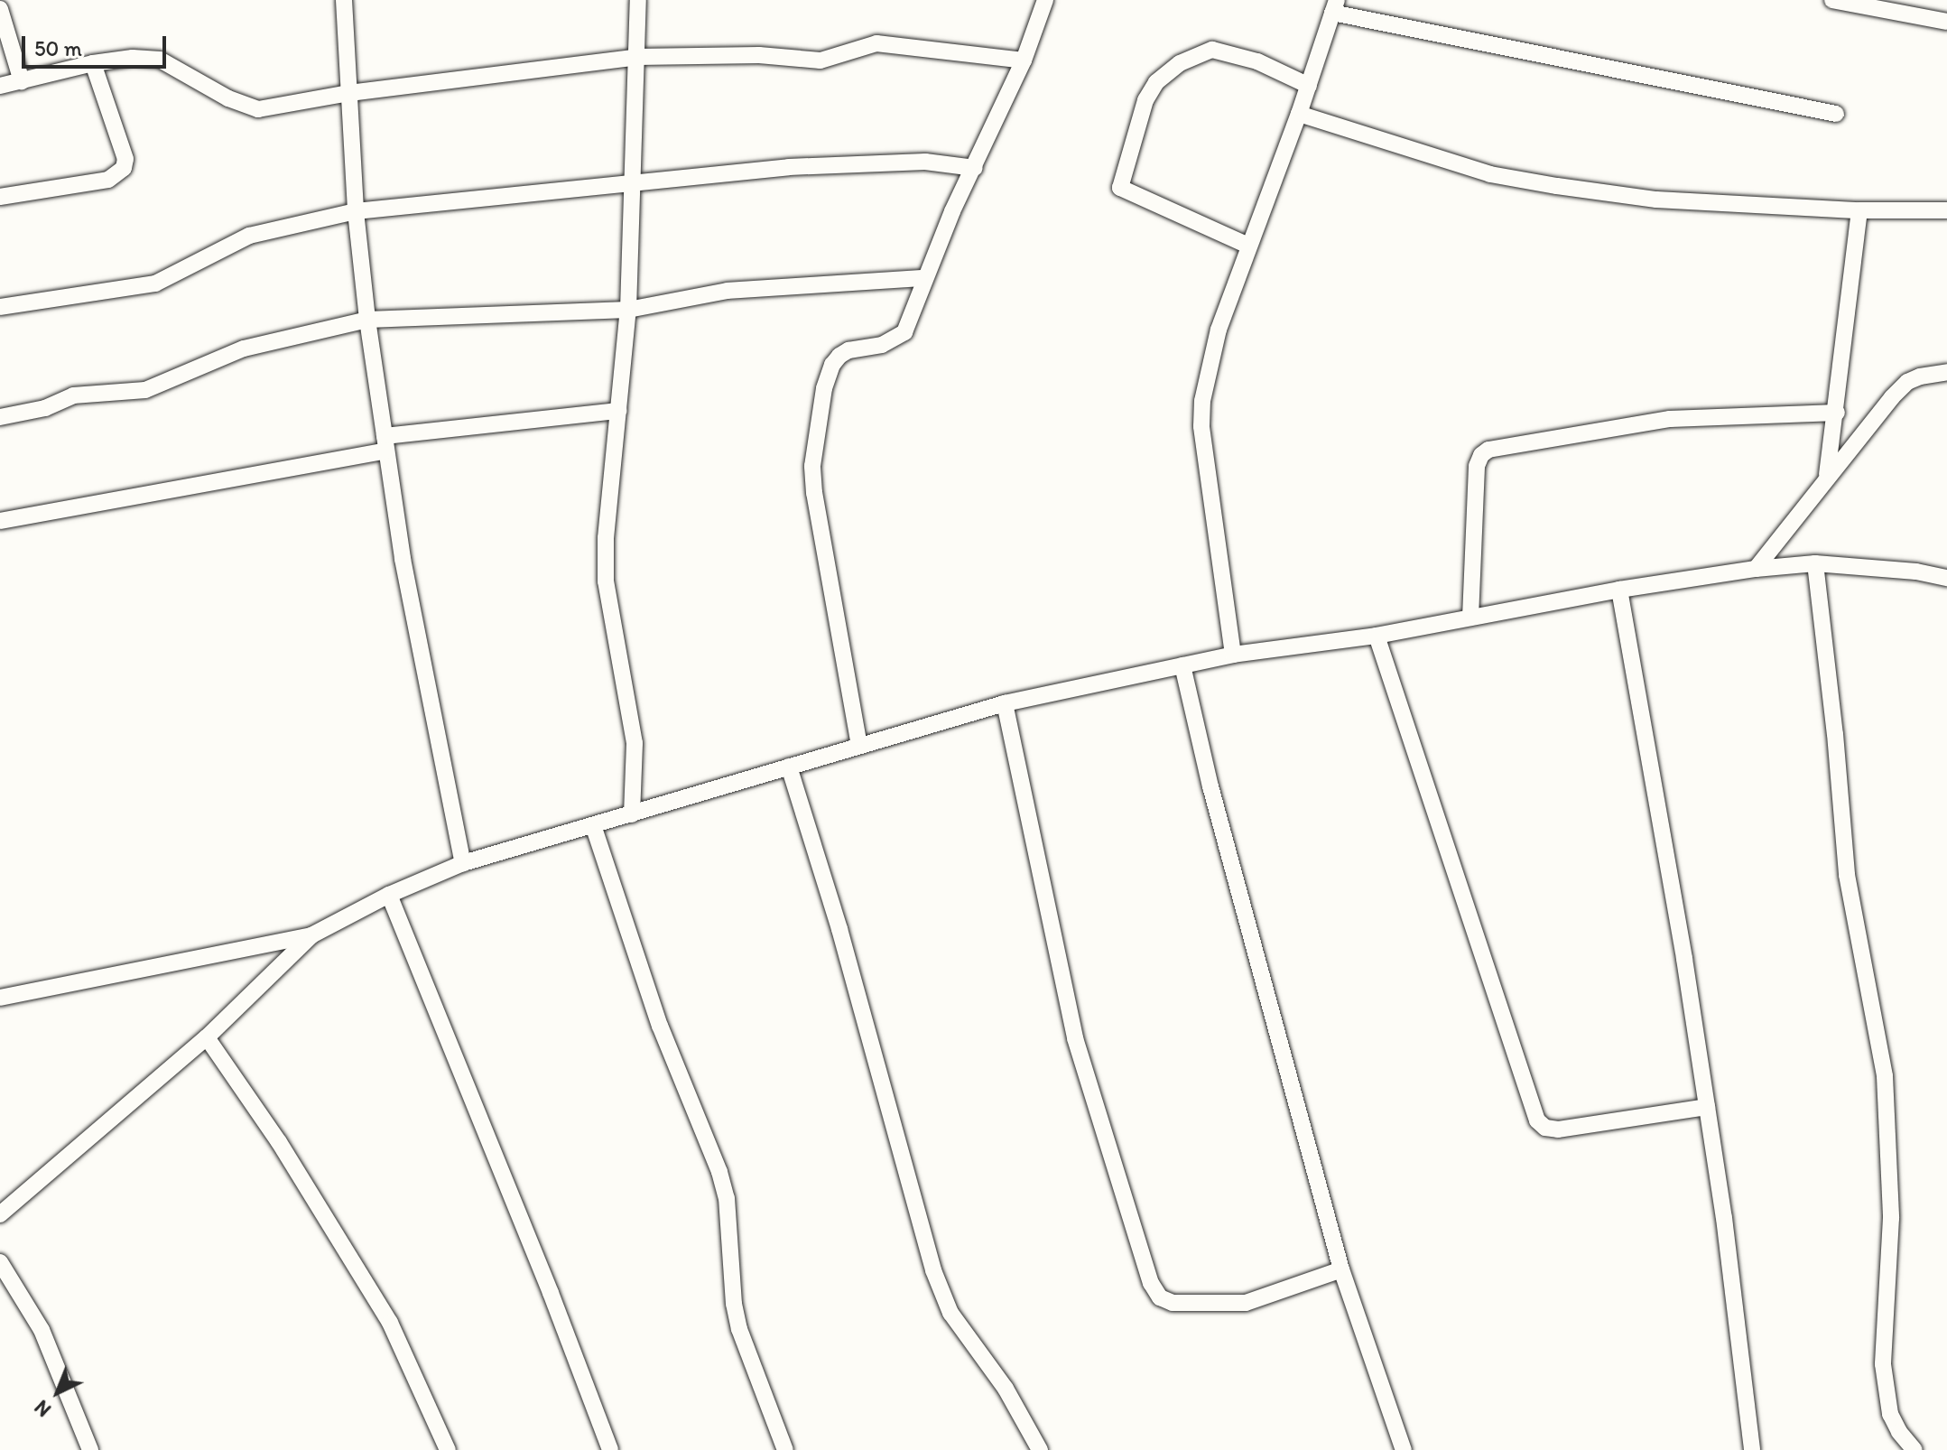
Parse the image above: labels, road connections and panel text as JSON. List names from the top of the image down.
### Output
{
  "scale_bar": "50 m",
  "north": "bottom left"
}
